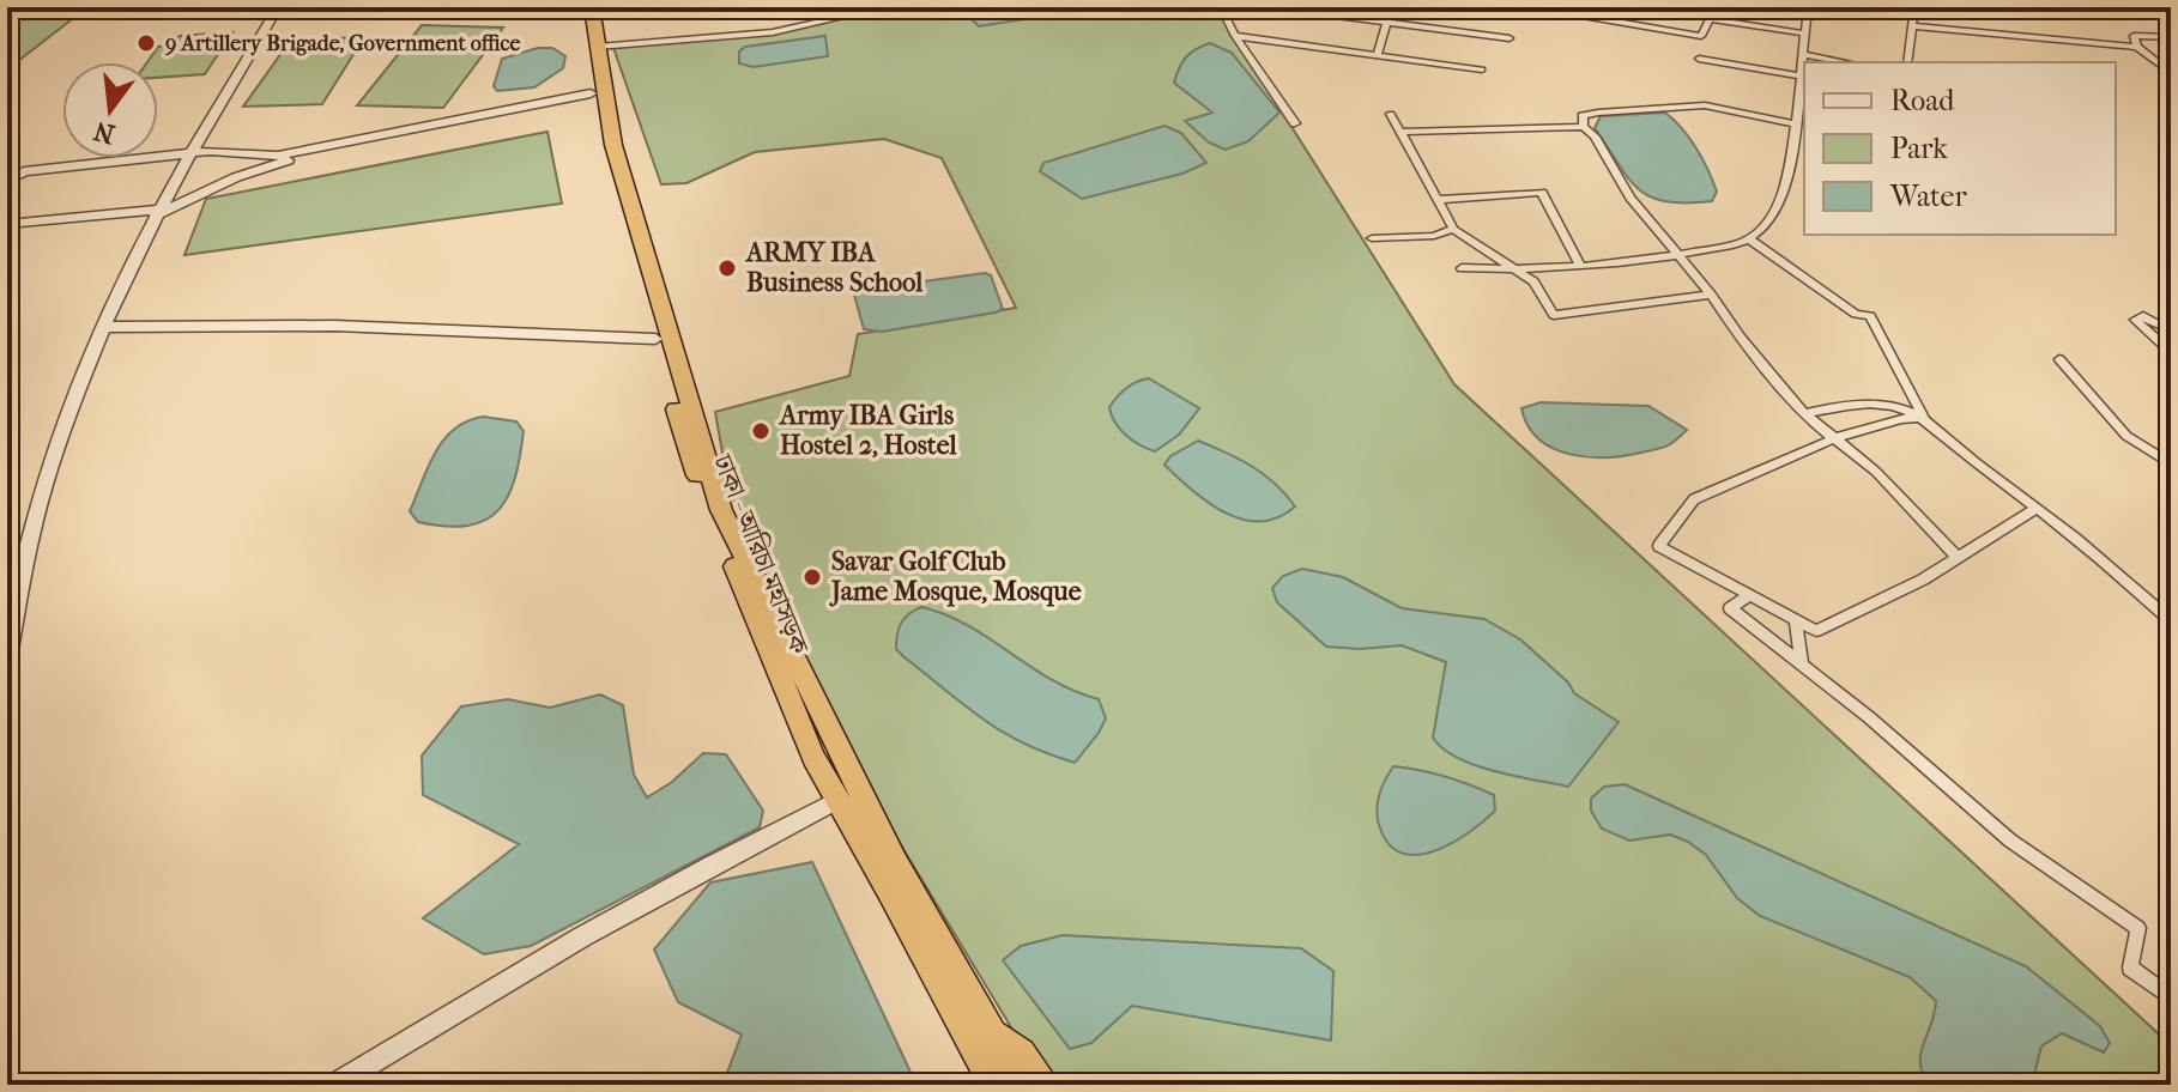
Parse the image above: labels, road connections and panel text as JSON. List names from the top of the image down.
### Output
{
  "streets": {
    "highway": ["ঢাকা - আরিচা মহাসড়ক"]
  },
  "places": [
    "9 Artillery Brigade, Government office",
    "ARMY IBA Business School",
    "Army IBA Girls Hostel 2, Hostel",
    "Savar Golf Club Jame Mosque, Mosque"
  ],
  "legend": ["Road", "Park", "Water"],
  "north": "bottom"
}
